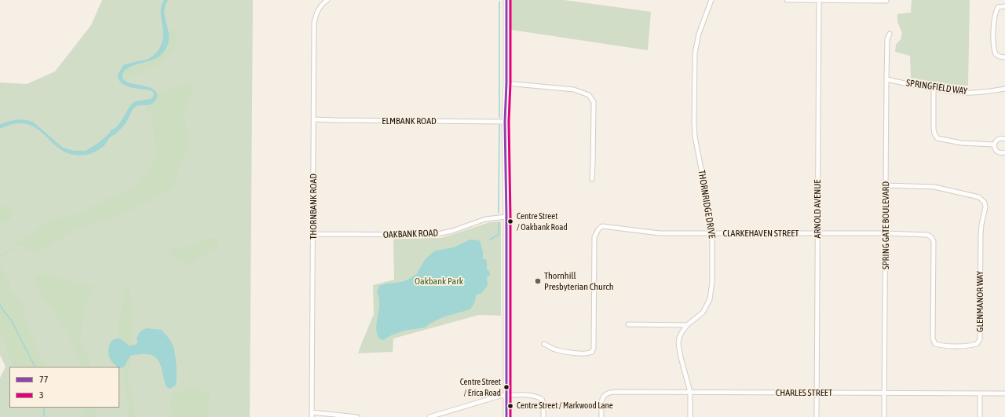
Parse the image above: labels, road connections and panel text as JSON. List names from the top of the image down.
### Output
{
  "streets": {
    "street": [
      "SPRINGFIELD WAY",
      "ELMBANK ROAD",
      "THORNRIDGE DRIVE",
      "THORNBANK ROAD",
      "ARNOLD AVENUE",
      "SPRING GATE BOULEVARD",
      "CLARKEHAVEN STREET",
      "OAKBANK ROAD",
      "GLENMANOR WAY",
      "CHARLES STREET"
    ]
  },
  "crossings": [
    ["SPRINGFIELD WAY", "SPRING GATE BOULEVARD"],
    ["ELMBANK ROAD", "THORNBANK ROAD"],
    ["THORNRIDGE DRIVE", "CLARKEHAVEN STREET"],
    ["THORNRIDGE DRIVE", "CHARLES STREET"],
    ["THORNBANK ROAD", "OAKBANK ROAD"],
    ["ARNOLD AVENUE", "CLARKEHAVEN STREET"],
    ["ARNOLD AVENUE", "CHARLES STREET"],
    ["SPRING GATE BOULEVARD", "CLARKEHAVEN STREET"],
    ["SPRING GATE BOULEVARD", "GLENMANOR WAY"],
    ["SPRING GATE BOULEVARD", "CHARLES STREET"],
    ["CLARKEHAVEN STREET", "GLENMANOR WAY"]
  ],
  "parks": ["Oakbank Park"],
  "places": [
    "Centre Street / Oakbank Road",
    "Thornhill Presbyterian Church",
    "Centre Street / Erica Road",
    "Centre Street / Markwood Lane"
  ],
  "lines": ["transit line 77", "transit line 3"],
  "legend": ["77", "3"]
}
